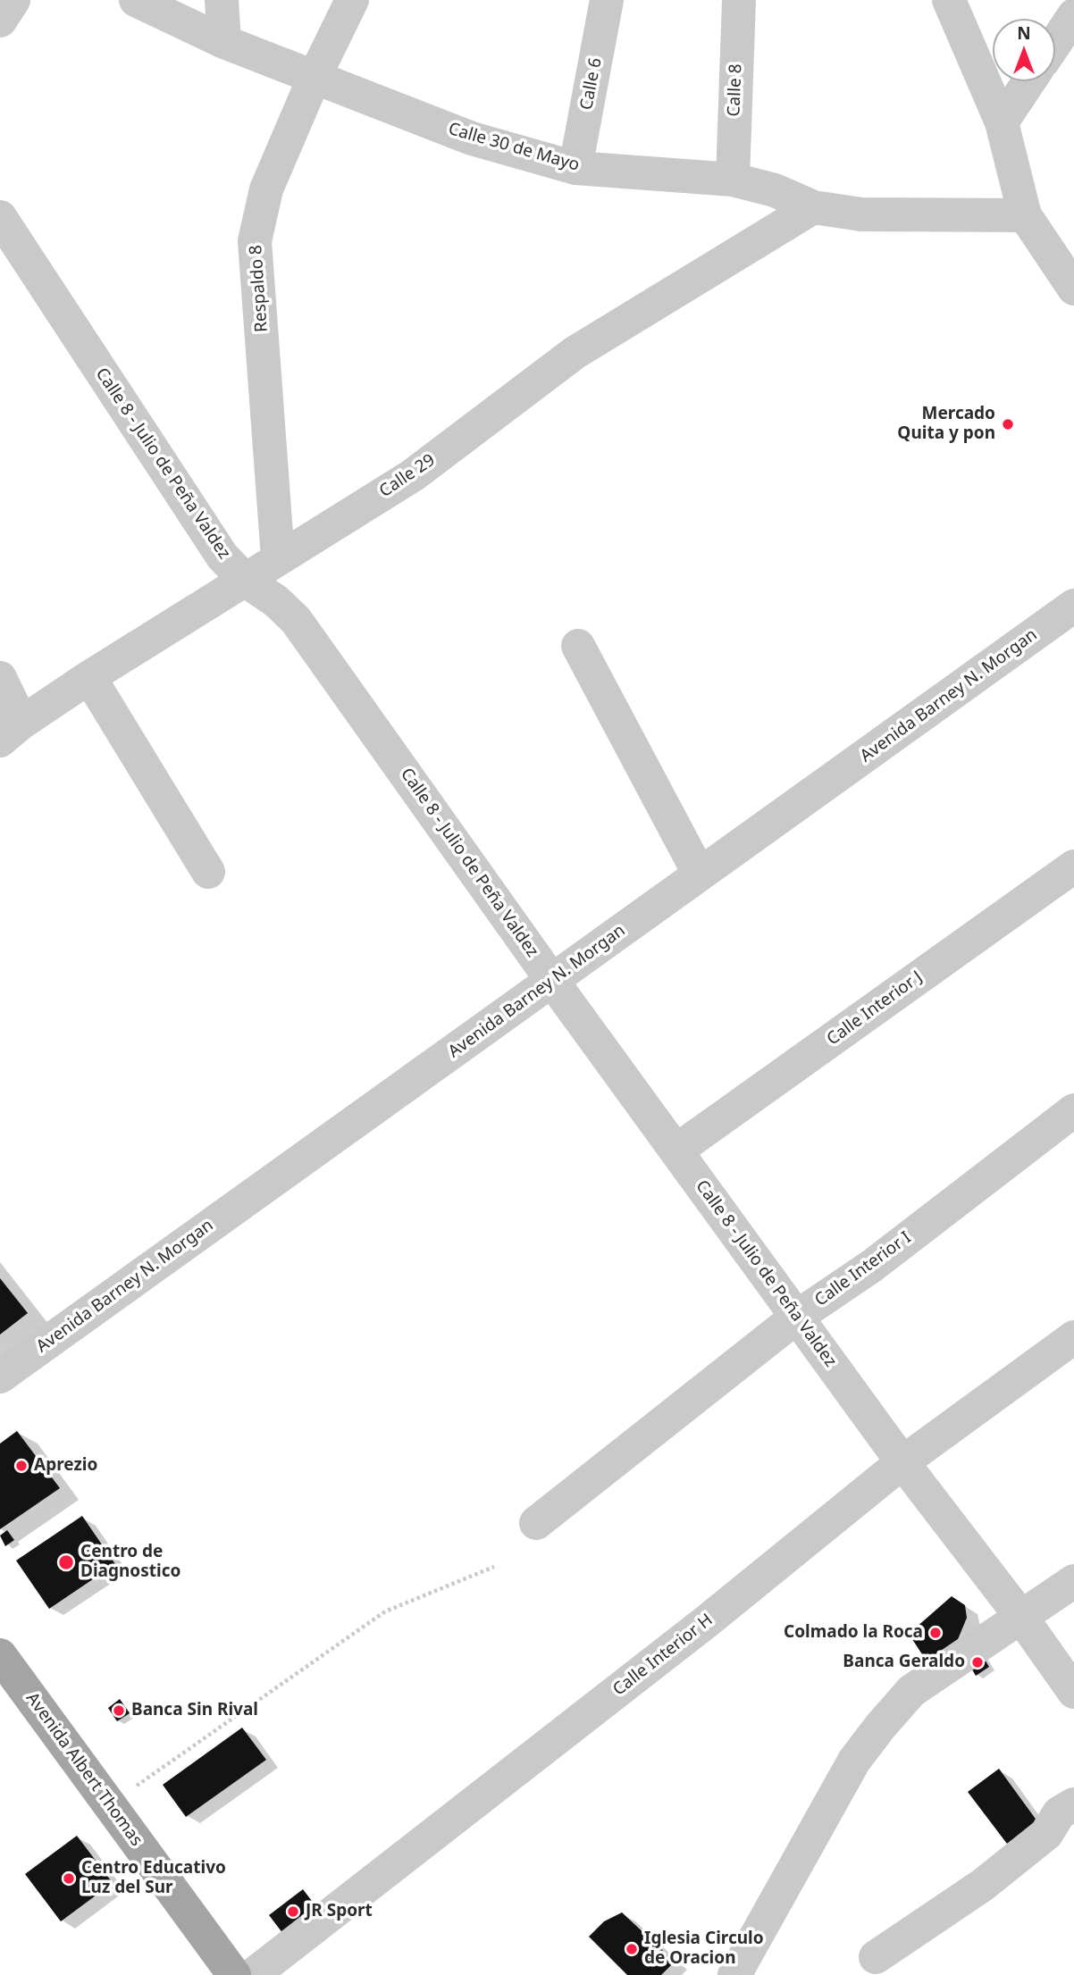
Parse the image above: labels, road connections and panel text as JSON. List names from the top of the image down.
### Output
{
  "streets": {
    "main road": ["Avenida Albert Thomas"],
    "street": [
      "Calle 6",
      "Calle 8",
      "Calle 30 de Mayo",
      "Respaldo 8",
      "Calle 8 - Julio de Peña Valdez",
      "Calle 29",
      "Avenida Barney N. Morgan",
      "Calle Interior J",
      "Calle Interior I",
      "Calle Interior H"
    ]
  },
  "crossings": [
    ["Calle 6", "Calle 30 de Mayo"],
    ["Calle 8", "Calle 30 de Mayo"],
    ["Calle 30 de Mayo", "Respaldo 8"],
    ["Calle 30 de Mayo", "Calle 29"],
    ["Respaldo 8", "Calle 29"],
    ["Calle 8 - Julio de Peña Valdez", "Calle 29"],
    ["Calle 8 - Julio de Peña Valdez", "Avenida Barney N. Morgan"],
    ["Calle 8 - Julio de Peña Valdez", "Calle Interior J"],
    ["Calle 8 - Julio de Peña Valdez", "Calle Interior I"],
    ["Calle 8 - Julio de Peña Valdez", "Calle Interior H"]
  ],
  "places": [
    "Mercado Quita y pon",
    "Aprezio",
    "Centro de Diagnostico",
    "Colmado la Roca",
    "Banca Geraldo",
    "Banca Sin Rival",
    "Centro Educativo Luz del Sur",
    "JR Sport",
    "Iglesia Circulo de Oracion"
  ],
  "north": "top"
}
